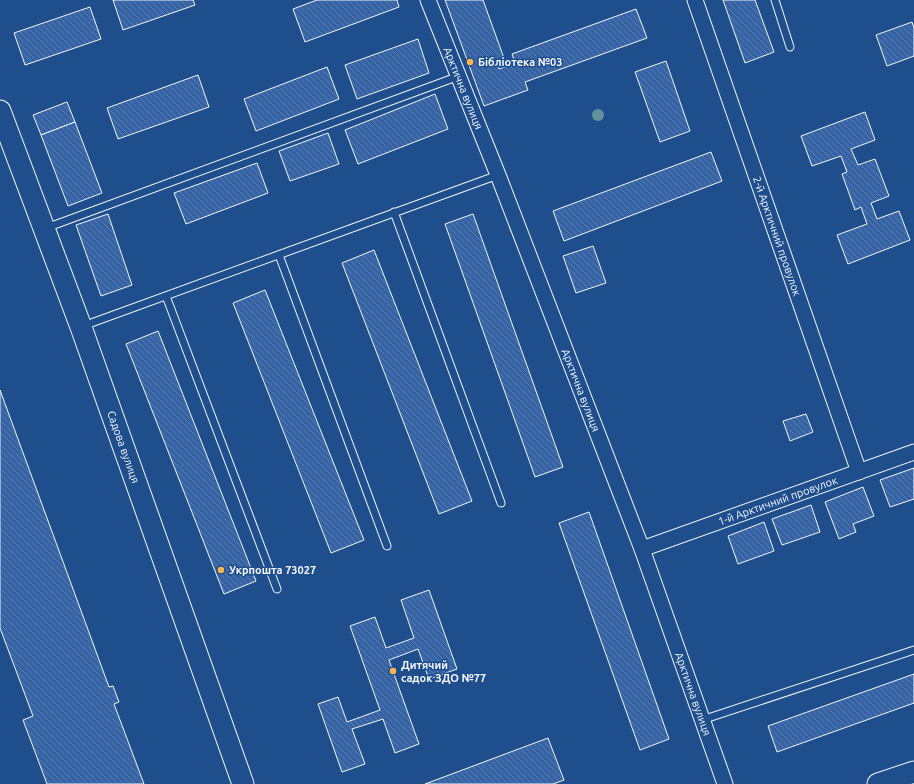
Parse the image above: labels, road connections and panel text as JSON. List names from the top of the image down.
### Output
{
  "streets": {
    "street": [
      "Арктична вулиця",
      "2-й Арктичний провулок",
      "Садова вулиця",
      "1-й Арктичний провулок"
    ]
  },
  "crossings": [
    ["Арктична вулиця", "1-й Арктичний провулок"],
    ["2-й Арктичний провулок", "1-й Арктичний провулок"]
  ],
  "places": ["Бібліотека №03", "Укрпошта 73027", "Дитячий садок ЗДО №77"]
}
